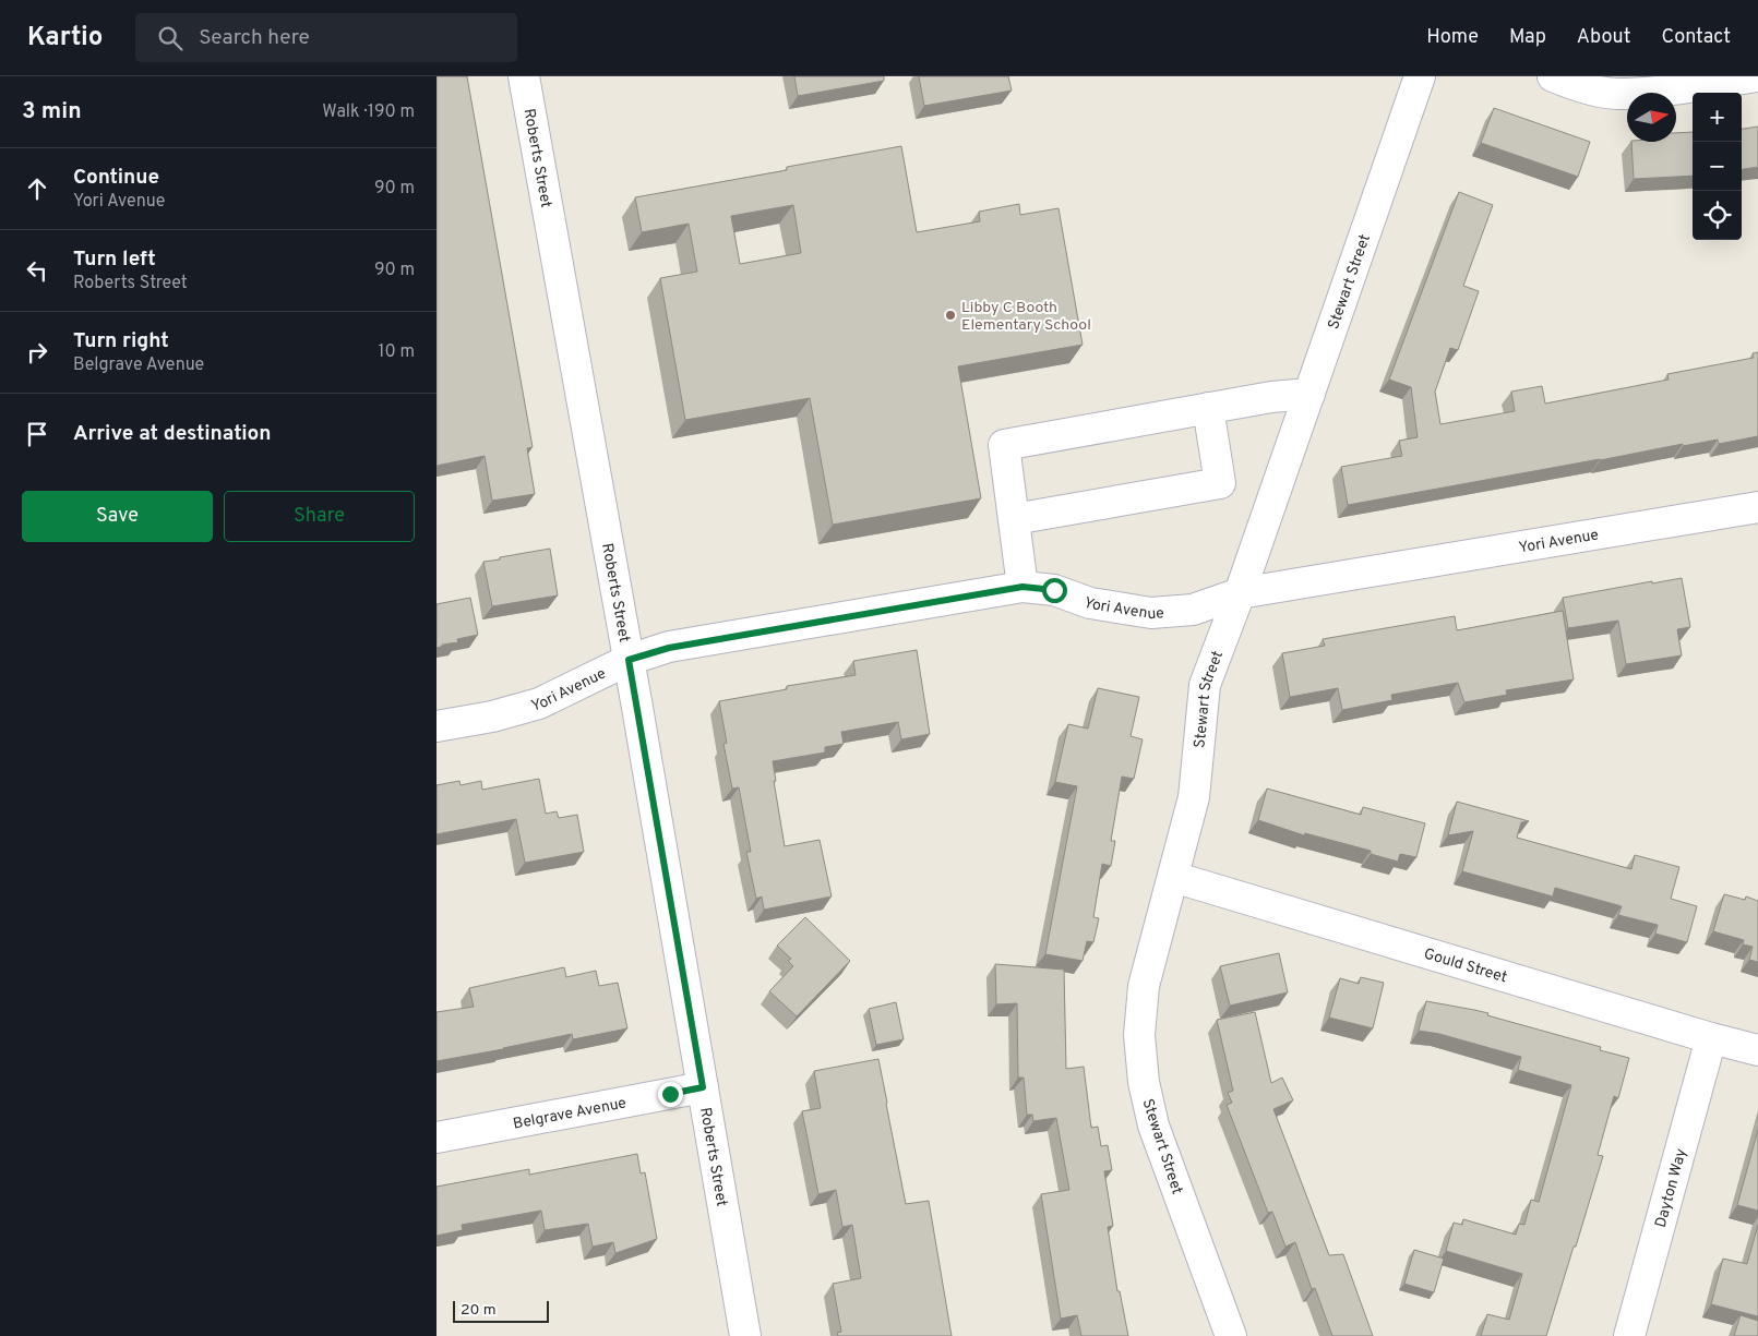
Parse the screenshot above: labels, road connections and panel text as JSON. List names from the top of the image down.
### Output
{
  "streets": {
    "street": [
      "Roberts Street",
      "Stewart Street",
      "Yori Avenue",
      "Gould Street",
      "Belgrave Avenue",
      "Dayton Way"
    ]
  },
  "crossings": [
    ["Roberts Street", "Yori Avenue"],
    ["Roberts Street", "Belgrave Avenue"],
    ["Stewart Street", "Yori Avenue"],
    ["Stewart Street", "Gould Street"],
    ["Gould Street", "Dayton Way"]
  ],
  "places": ["Libby C Booth Elementary School"],
  "scale_bar": "20 m",
  "north": "right",
  "page": {
    "header": "Kartio",
    "search": "Search here",
    "nav": [
      "Home",
      "Map",
      "About",
      "Contact"
    ],
    "heading": ["3 min", "Walk · 190 m"],
    "map_buttons": ["+", "−"],
    "list": [
      ["Continue", "Yori Avenue", "90 m"],
      ["Turn left", "Roberts Street", "90 m"],
      ["Turn right", "Belgrave Avenue", "10 m"],
      "Arrive at destination"
    ],
    "buttons": ["Save", "Share"],
    "scale": "20 m"
  }
}
